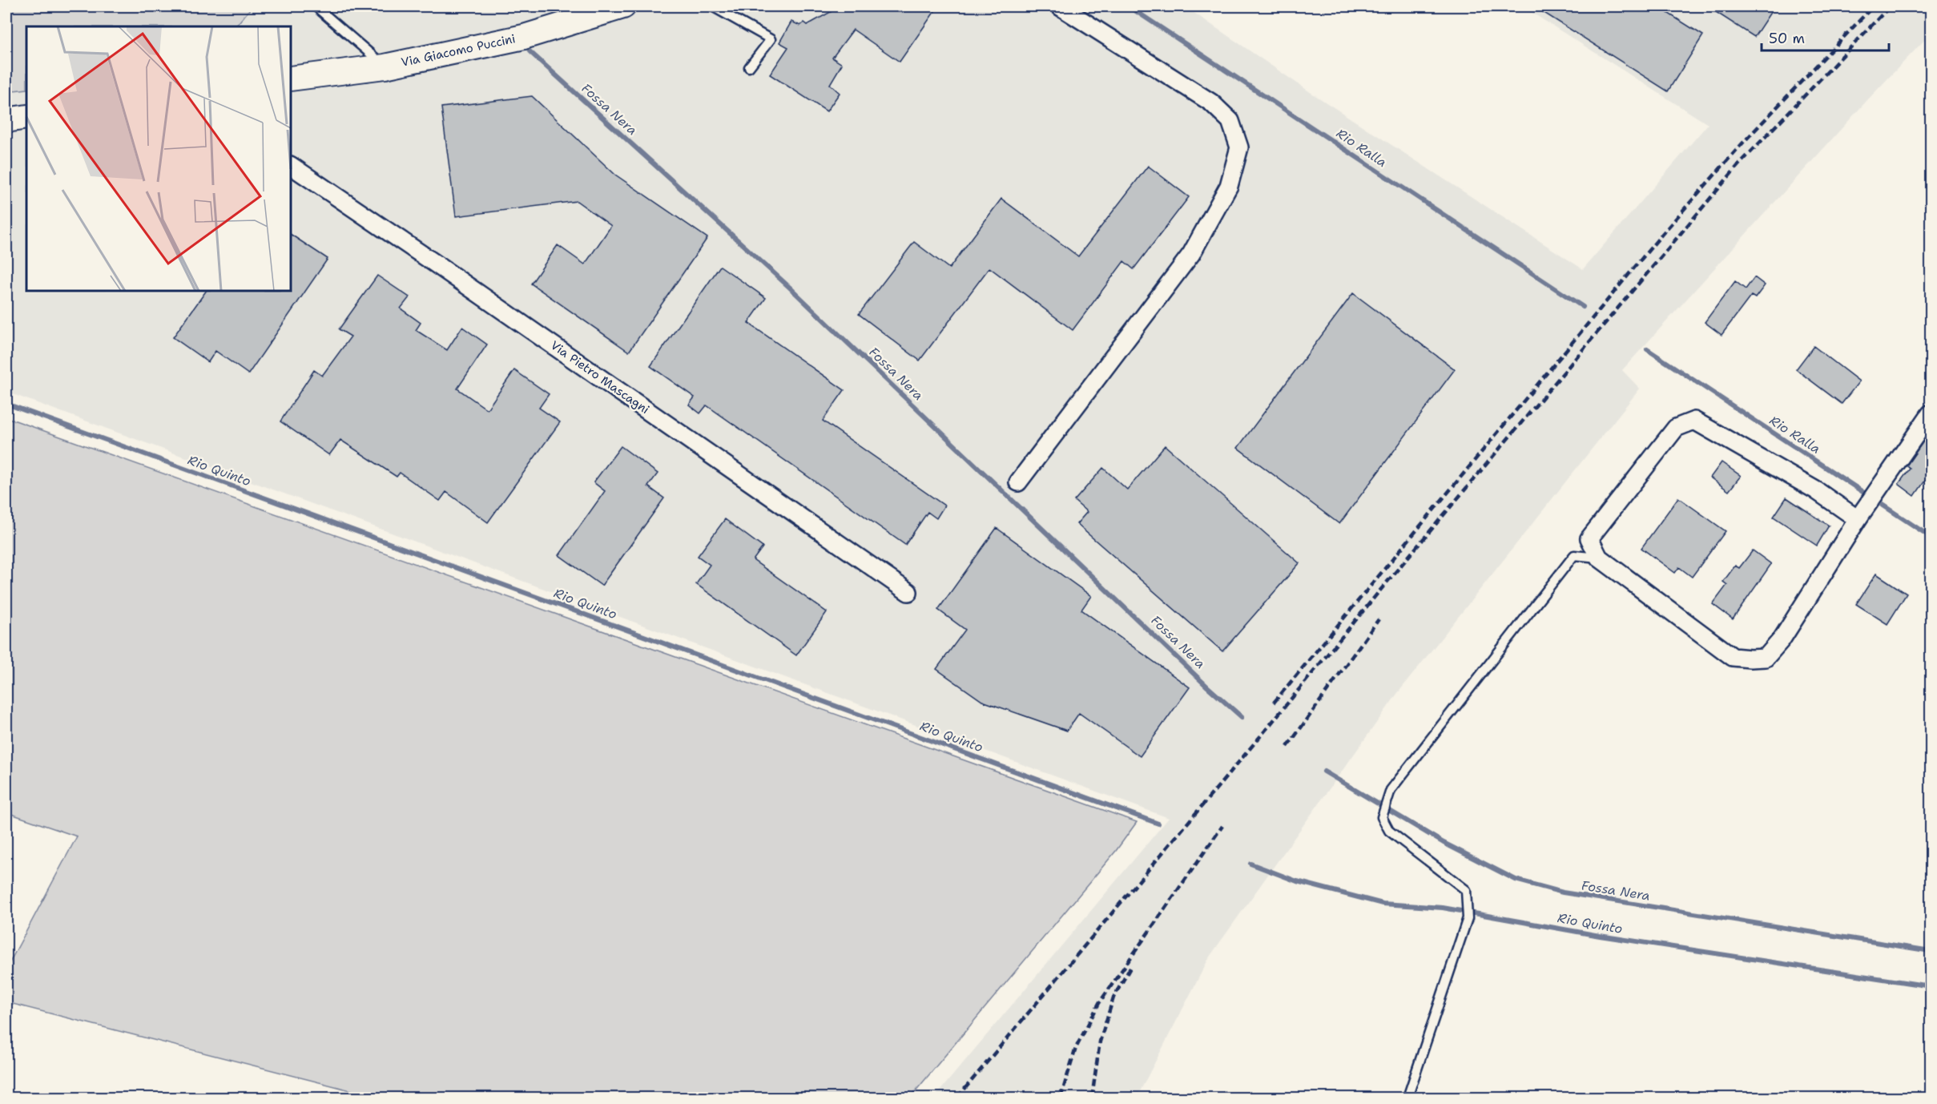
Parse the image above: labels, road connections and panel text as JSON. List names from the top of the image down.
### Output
{
  "streets": {
    "main road": ["Via Giacomo Puccini"],
    "street": ["Via Pietro Mascagni"]
  },
  "water": ["Fossa Nera", "Rio Ralla", "Rio Quinto"],
  "scale_bar": "50 m"
}
